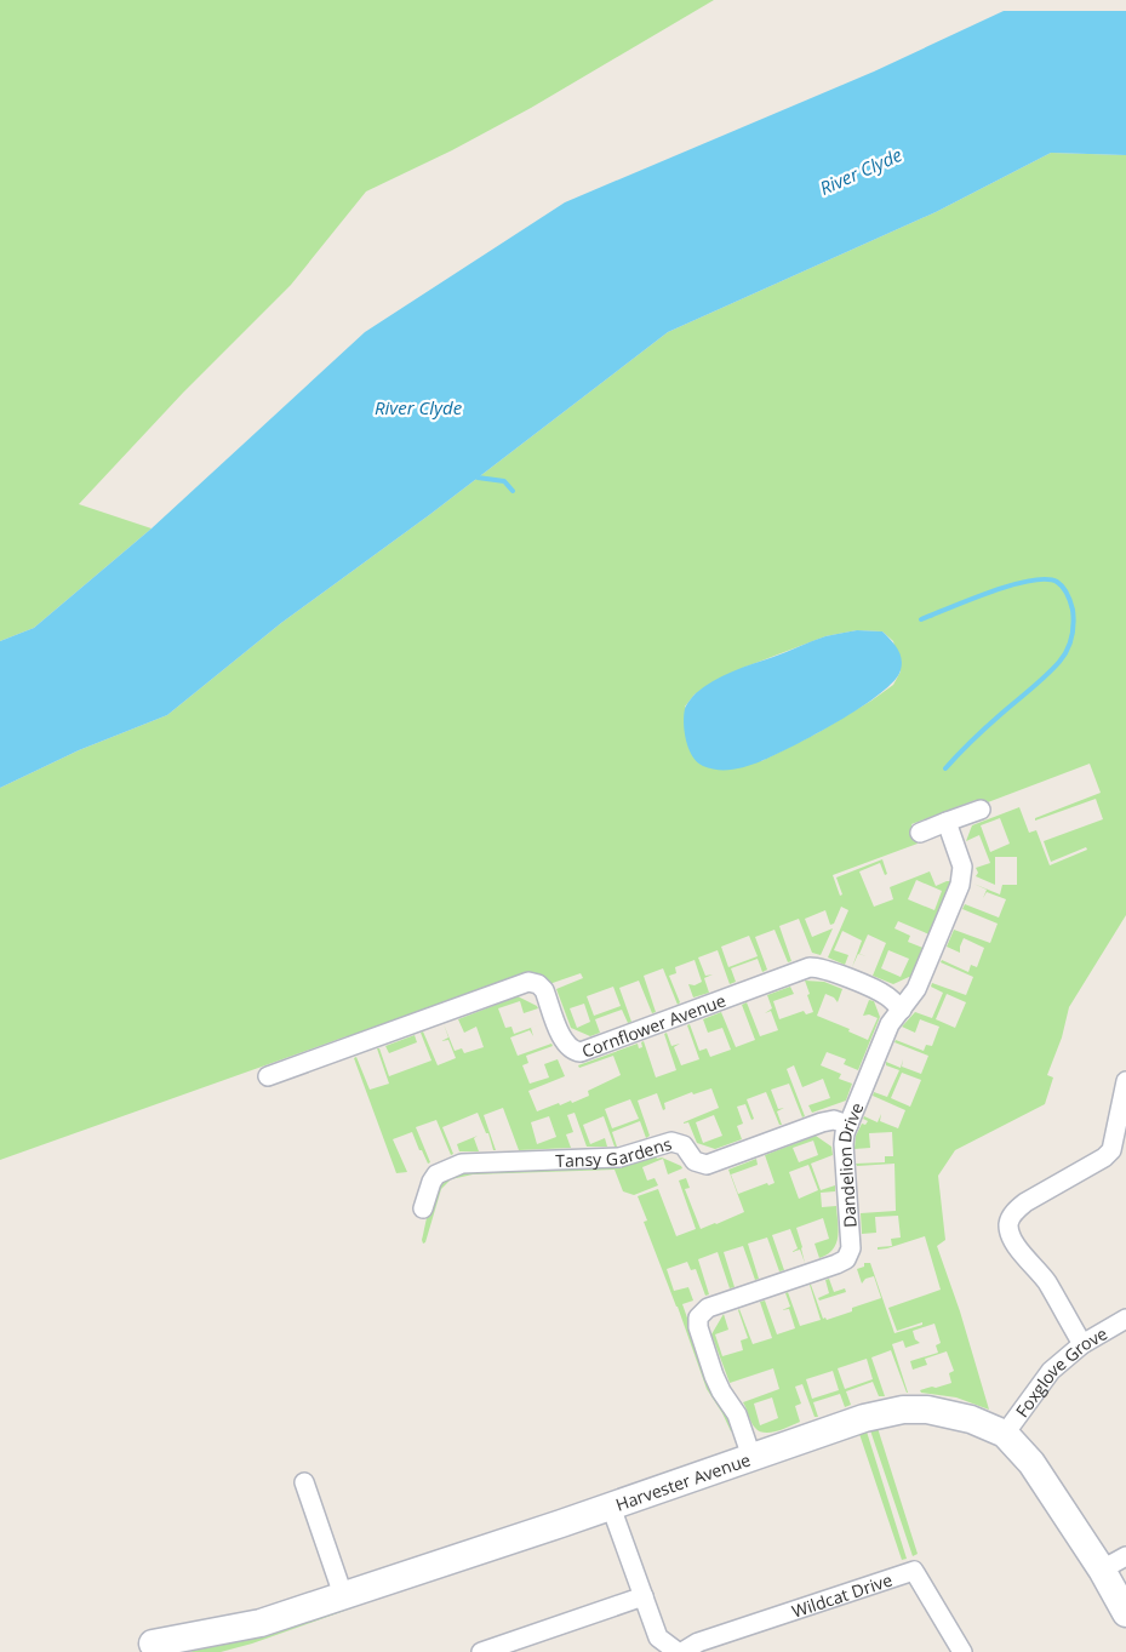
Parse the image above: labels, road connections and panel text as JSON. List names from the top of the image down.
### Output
{
  "streets": {
    "street": [
      "Cornflower Avenue",
      "Tansy Gardens",
      "Dandelion Drive",
      "Foxglove Grove",
      "Harvester Avenue",
      "Wildcat Drive"
    ]
  },
  "crossings": [
    ["Cornflower Avenue", "Dandelion Drive"],
    ["Tansy Gardens", "Dandelion Drive"],
    ["Dandelion Drive", "Harvester Avenue"],
    ["Foxglove Grove", "Harvester Avenue"]
  ],
  "water": ["River Clyde"]
}
